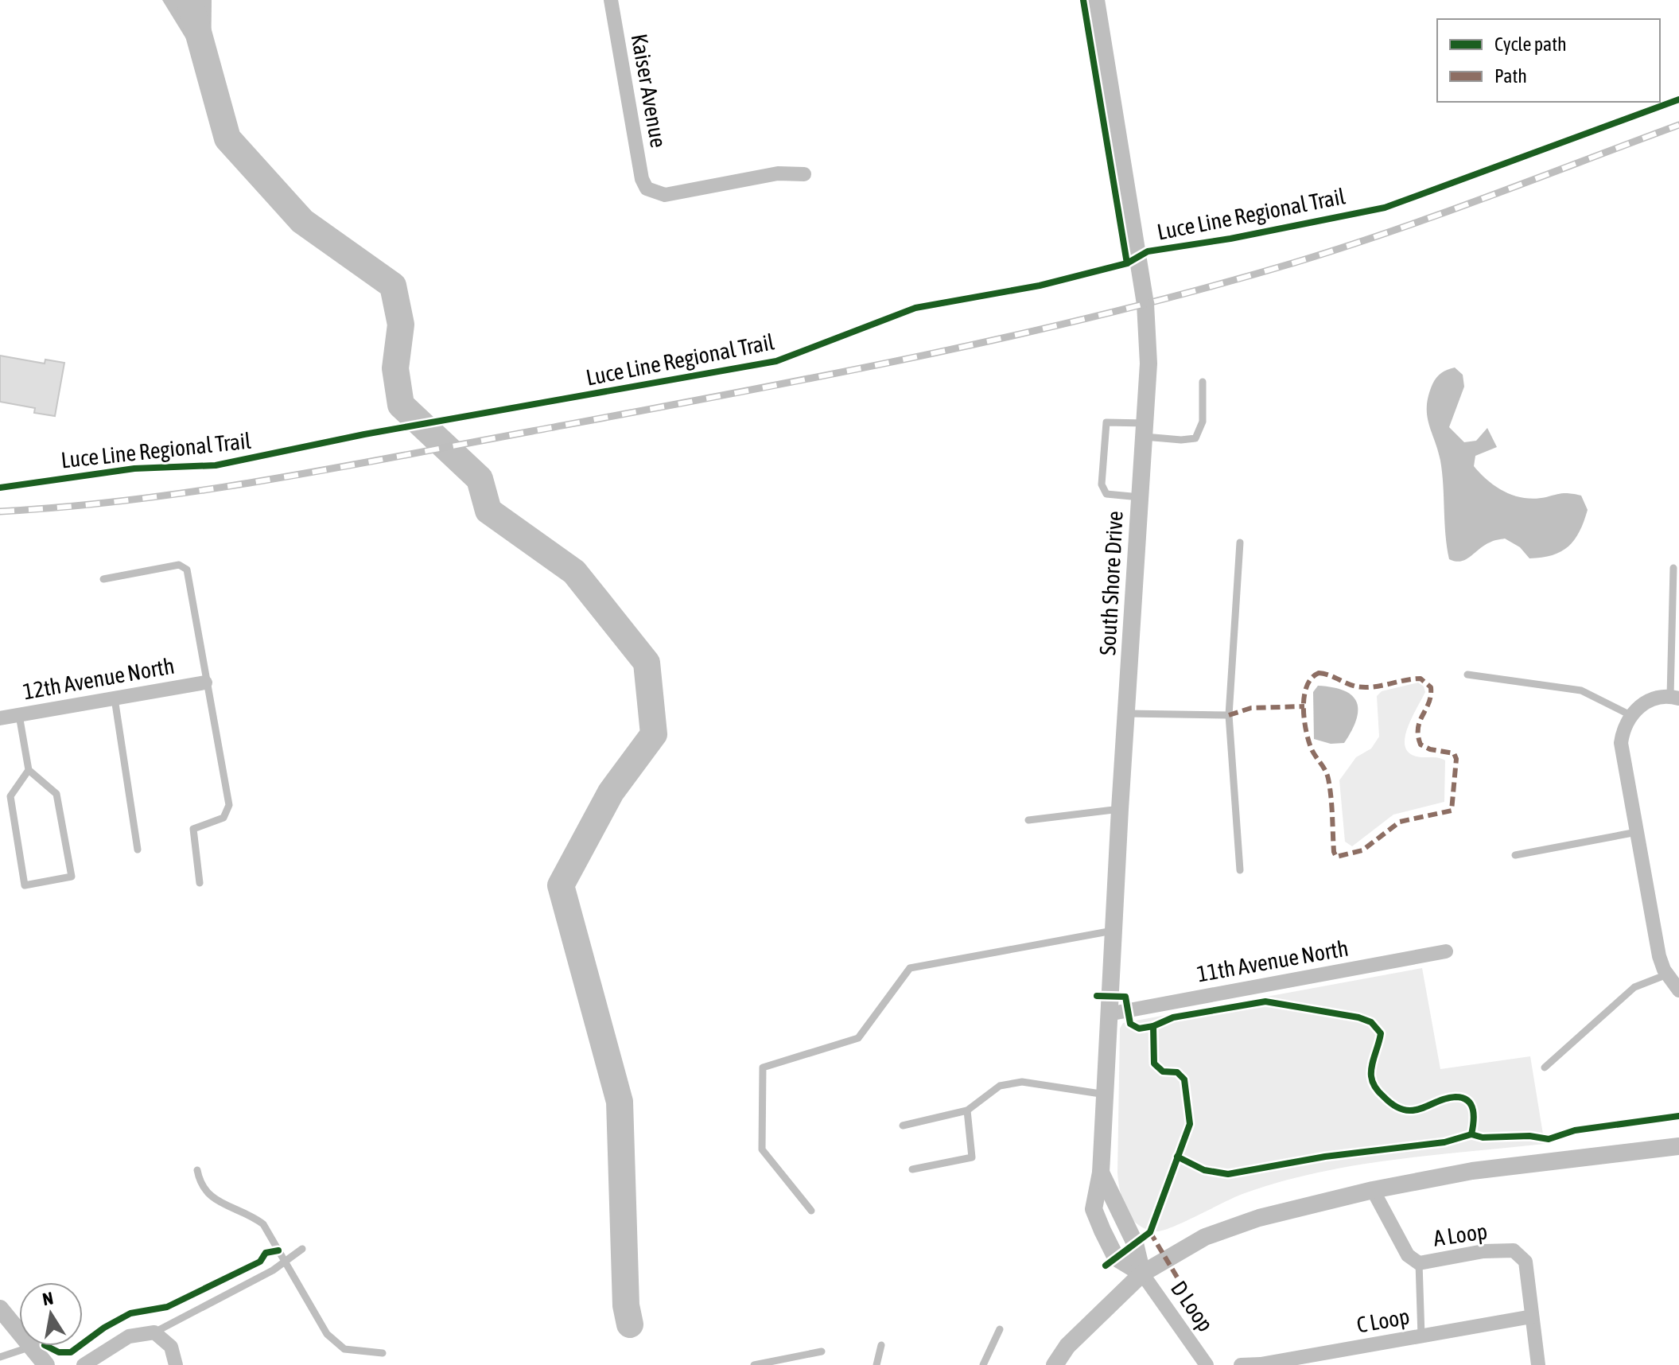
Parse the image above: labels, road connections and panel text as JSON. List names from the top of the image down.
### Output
{
  "streets": {
    "street": [
      "Kaiser Avenue",
      "South Shore Drive",
      "12th Avenue North",
      "11th Avenue North",
      "A Loop",
      "D Loop",
      "C Loop"
    ],
    "cycle path": ["Luce Line Regional Trail"]
  },
  "crossings": [
    ["South Shore Drive", "11th Avenue North"],
    ["South Shore Drive", "D Loop"],
    ["A Loop", "C Loop"]
  ],
  "legend": ["Cycle path", "Path"],
  "north": "top"
}
